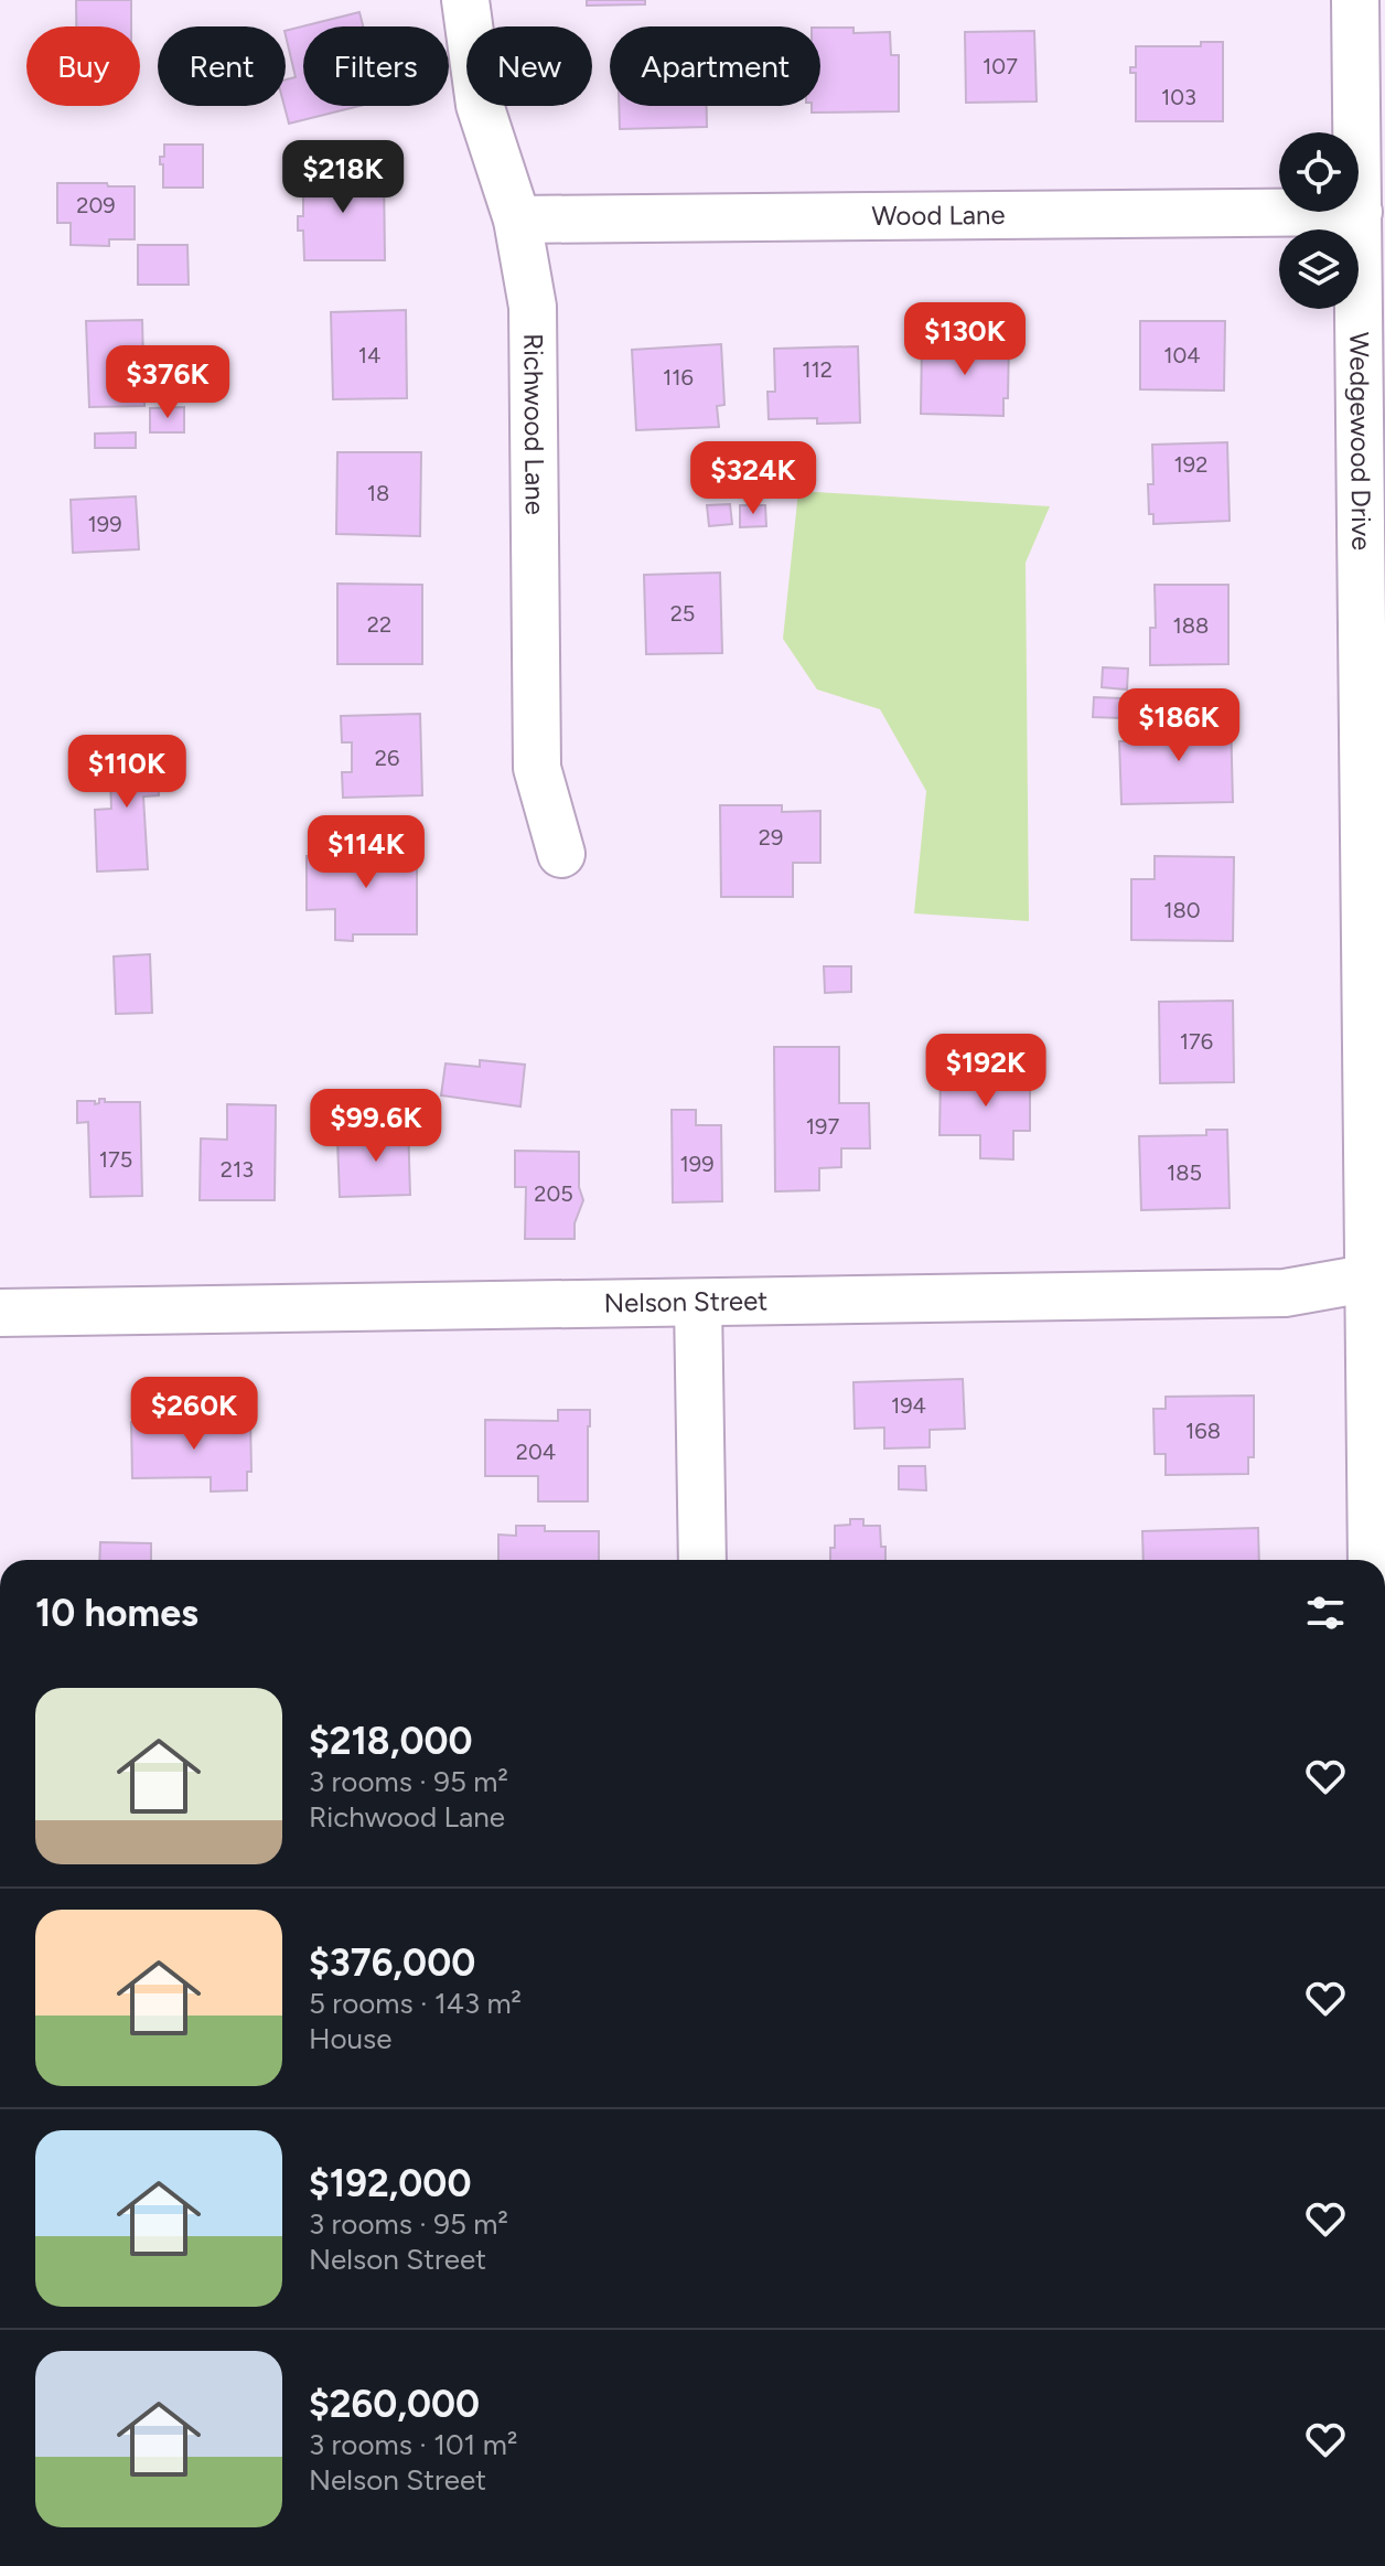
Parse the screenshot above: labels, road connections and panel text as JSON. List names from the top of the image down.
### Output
{
  "streets": {
    "street": [
      "Wood Lane",
      "Richwood Lane",
      "Wedgewood Drive",
      "Nelson Street"
    ]
  },
  "crossings": [
    ["Wood Lane", "Richwood Lane"],
    ["Wood Lane", "Wedgewood Drive"],
    ["Wedgewood Drive", "Nelson Street"]
  ],
  "house_numbers": [
    "107",
    "103",
    "209",
    "14",
    "104",
    "112",
    "116",
    "192",
    "18",
    "199",
    "25",
    "22",
    "188",
    "26",
    "29",
    "180",
    "176",
    "197",
    "175",
    "199",
    "213",
    "185",
    "205",
    "194",
    "168",
    "204"
  ],
  "page": {
    "chip": [
      "Buy",
      "Rent",
      "Filters",
      "New",
      "Apartment"
    ],
    "price": [
      "$218K",
      "$130K",
      "$376K",
      "$324K",
      "$186K",
      "$110K",
      "$114K",
      "$192K",
      "$99.6K",
      "$260K"
    ],
    "heading": "10 homes",
    "list": [
      {
        "name": "$218,000",
        "note": "3 rooms · 95 m² · Richwood Lane"
      },
      {
        "name": "$376,000",
        "note": "5 rooms · 143 m² · House"
      },
      {
        "name": "$192,000",
        "note": "3 rooms · 95 m² · Nelson Street"
      },
      {
        "name": "$260,000",
        "note": "3 rooms · 101 m² · Nelson Street"
      }
    ]
  }
}
